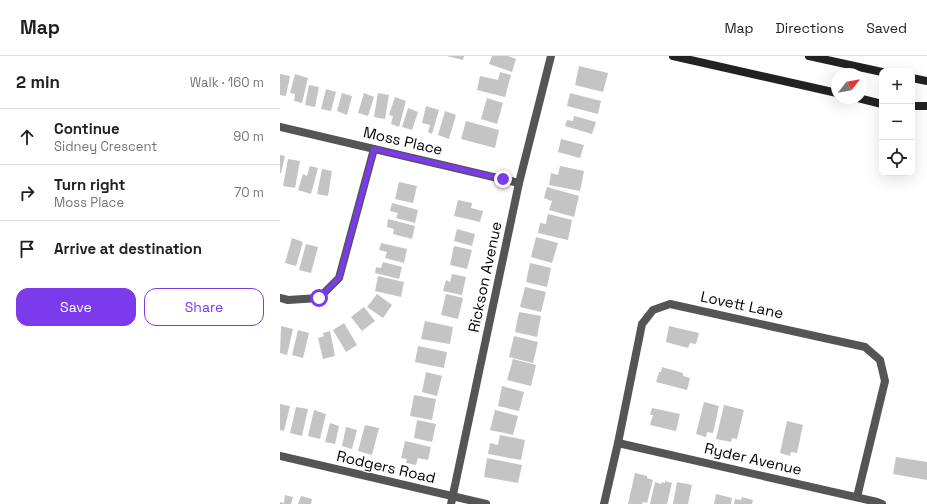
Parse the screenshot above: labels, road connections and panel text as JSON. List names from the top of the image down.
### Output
{
  "streets": {
    "street": [
      "Moss Place",
      "Rickson Avenue",
      "Lovett Lane",
      "Ryder Avenue",
      "Rodgers Road"
    ]
  },
  "crossings": [
    ["Moss Place", "Rickson Avenue"],
    ["Rickson Avenue", "Rodgers Road"],
    ["Lovett Lane", "Ryder Avenue"]
  ],
  "north": "top right",
  "page": {
    "header": "Map",
    "nav": ["Map", "Directions", "Saved"],
    "heading": ["2 min", "Walk · 160 m"],
    "map_buttons": ["+", "−"],
    "list": [
      ["Continue", "Sidney Crescent", "90 m"],
      ["Turn right", "Moss Place", "70 m"],
      "Arrive at destination"
    ],
    "buttons": ["Save", "Share"]
  }
}
